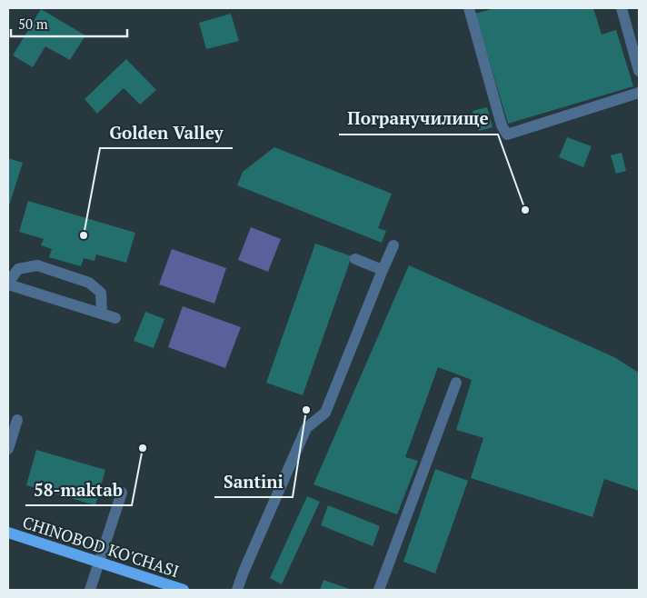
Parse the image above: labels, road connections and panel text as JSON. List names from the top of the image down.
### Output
{
  "streets": {
    "main road": ["CHINOBOD KO'CHASI"]
  },
  "places": [
    "Погранучилище",
    "Golden Valley",
    "Santini",
    "58-maktab"
  ],
  "scale_bar": "50 m"
}
